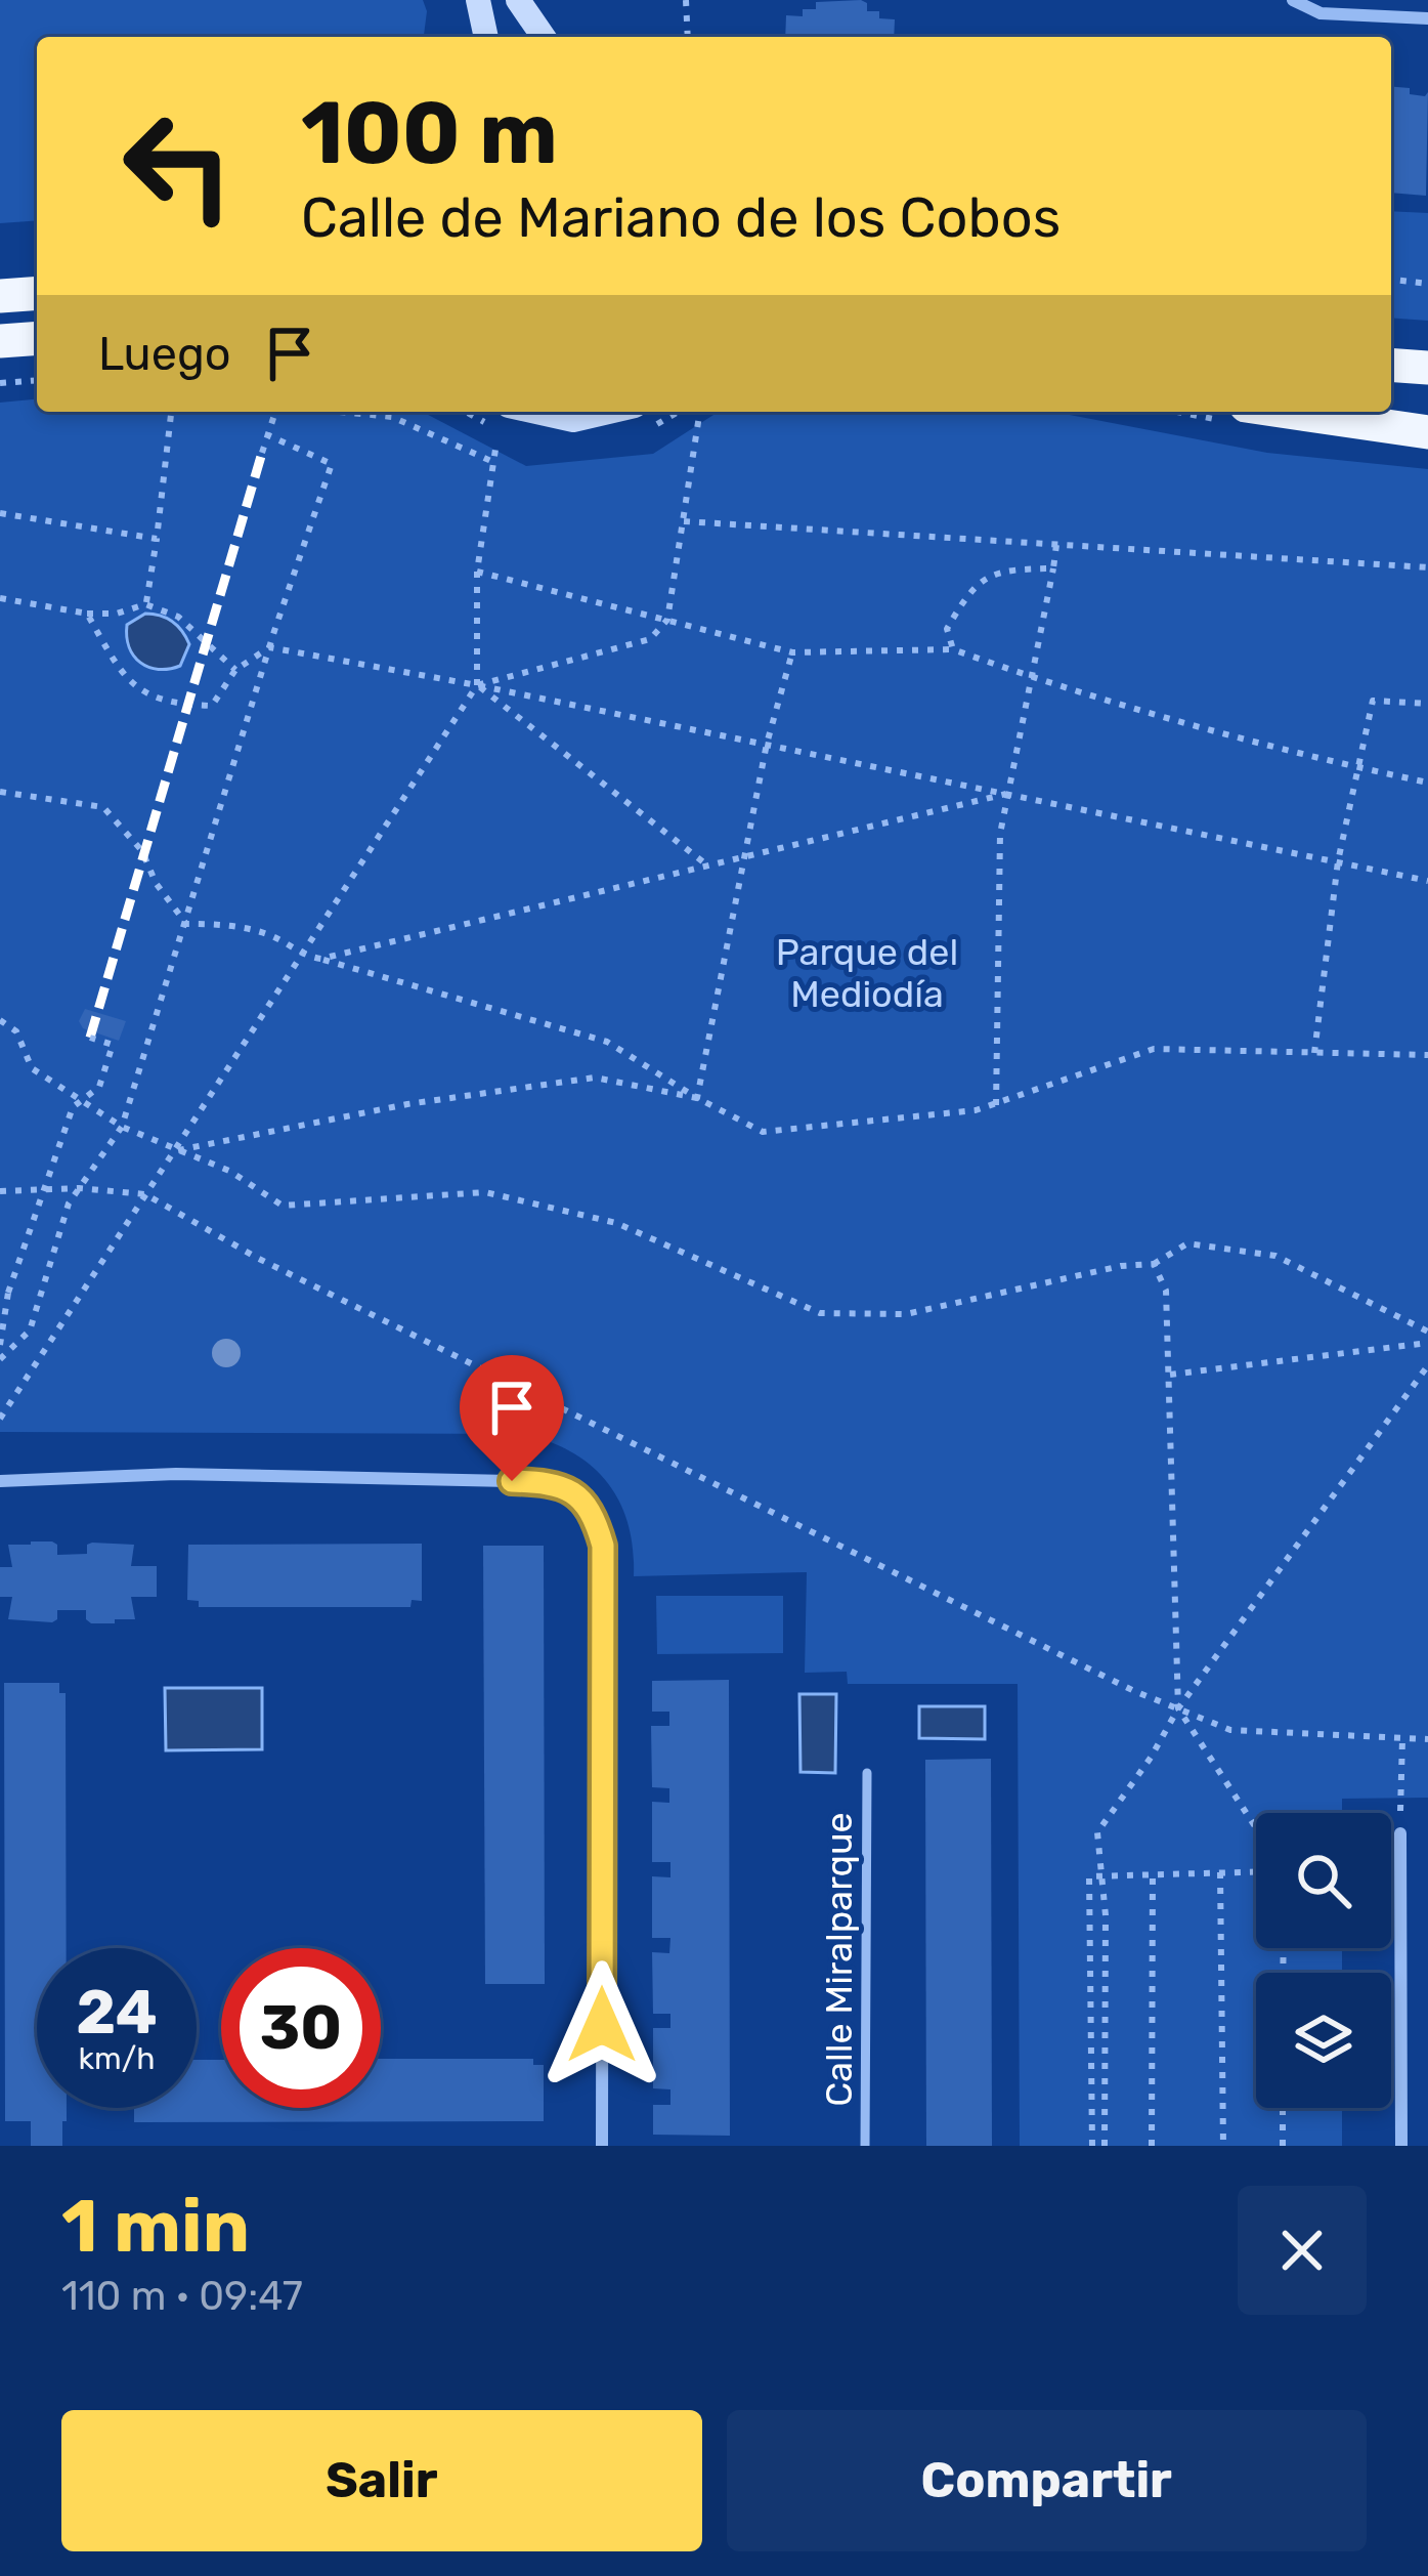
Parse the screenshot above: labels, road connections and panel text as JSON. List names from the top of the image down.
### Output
{
  "streets": {
    "lane": ["Calle Miralparque"]
  },
  "parks": ["Parque del Mediodía"],
  "page": {
    "turn": ["100 m", "Calle de Mariano de los Cobos"],
    "then": "Luego",
    "speed": "24 km/h",
    "limit": "30",
    "heading": ["1 min", "110 m · 09:47"],
    "buttons": ["Salir", "Compartir"]
  }
}
